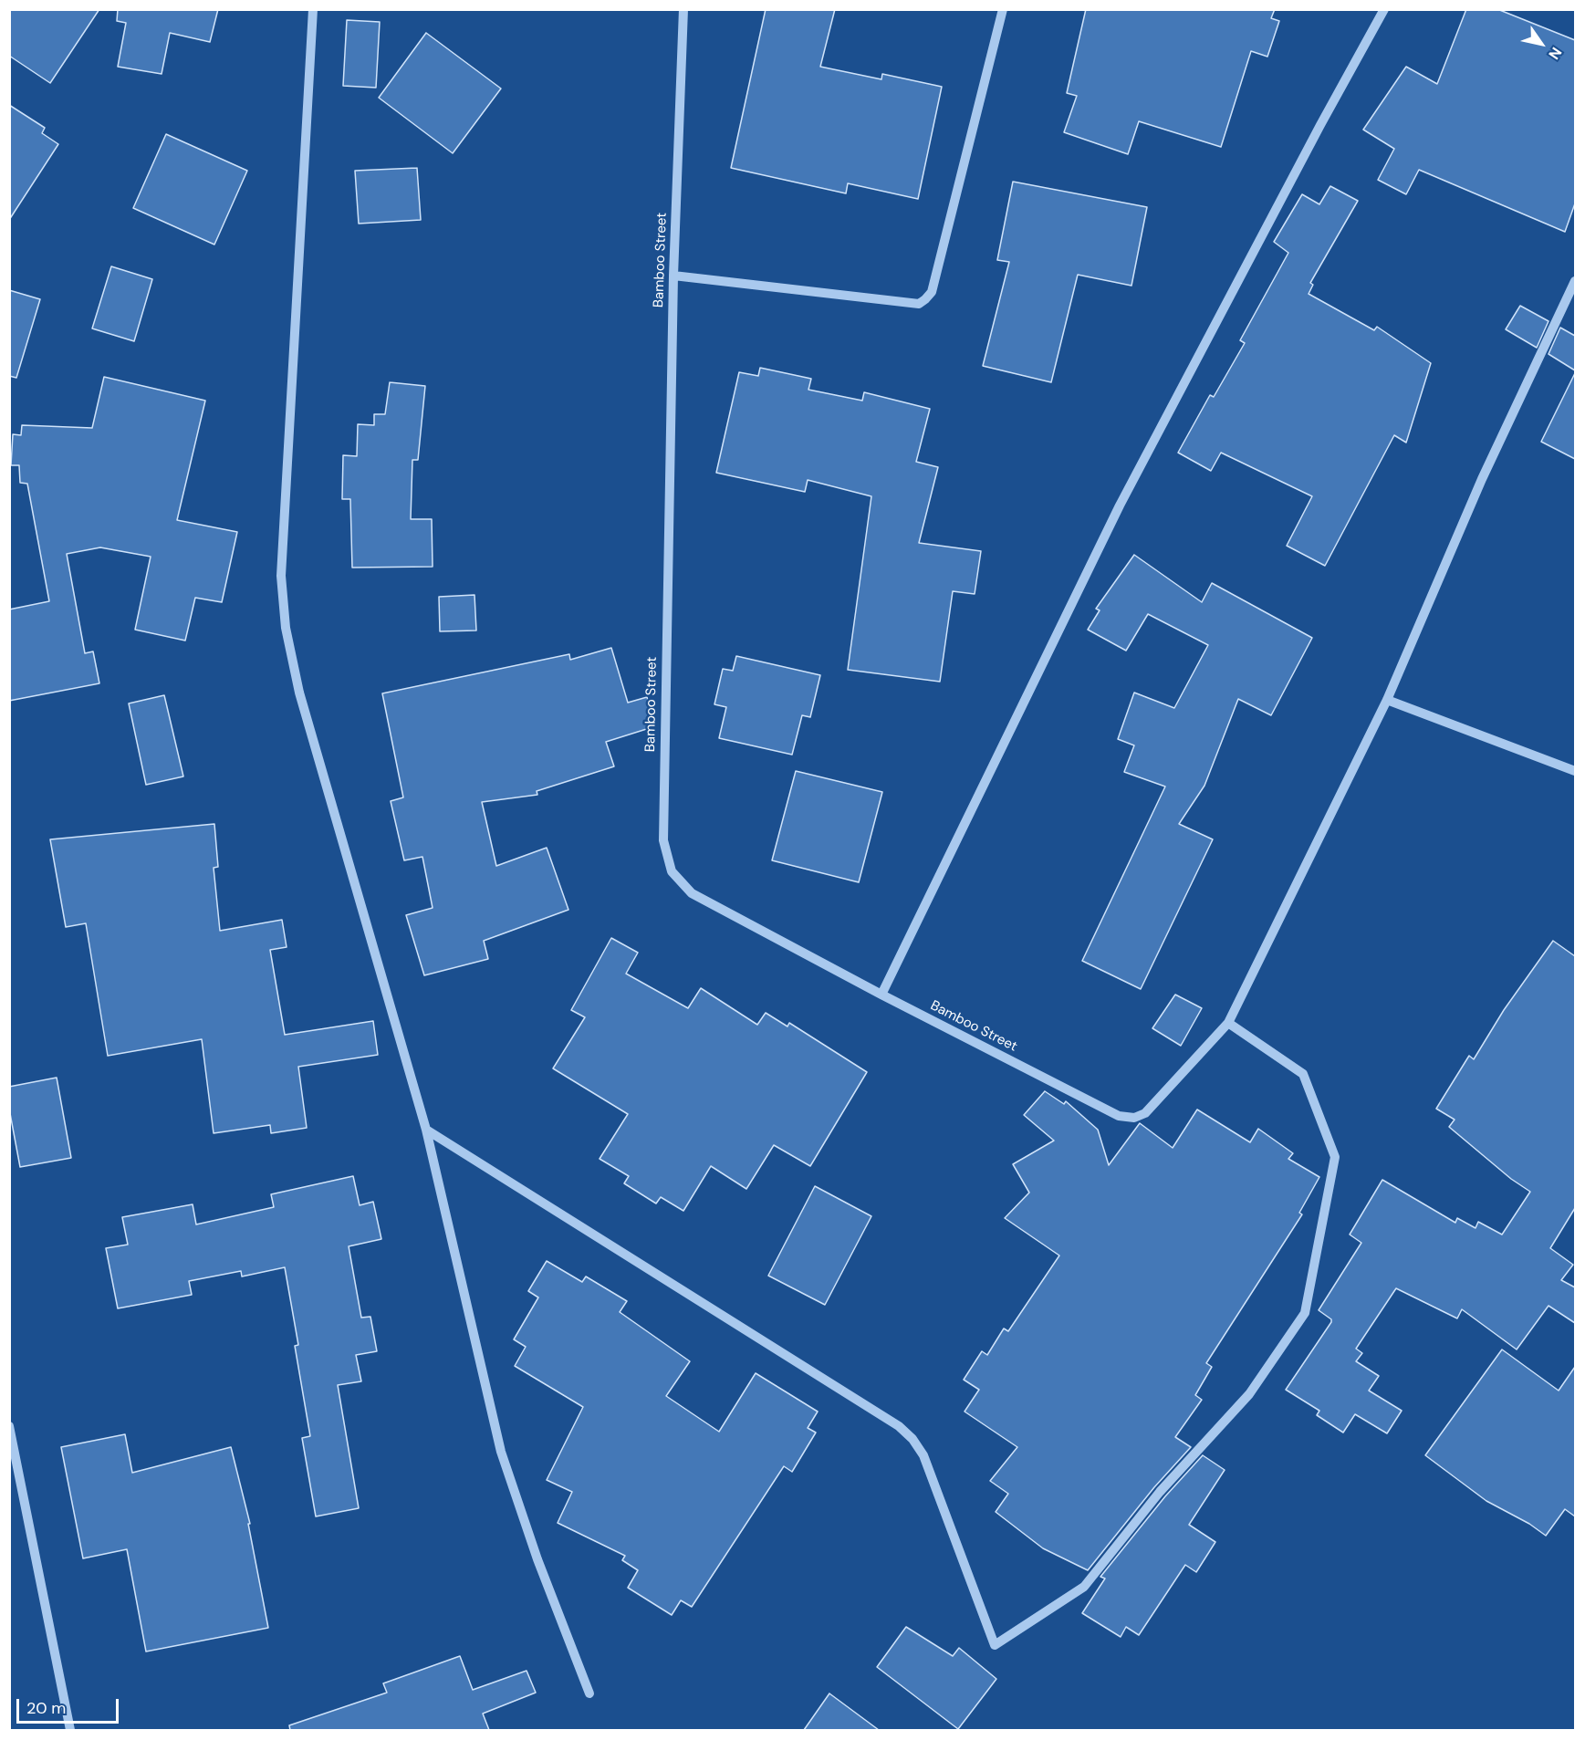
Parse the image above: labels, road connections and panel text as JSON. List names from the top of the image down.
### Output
{
  "streets": {
    "street": ["Bamboo Street"]
  },
  "scale_bar": "20 m",
  "north": "bottom right"
}
